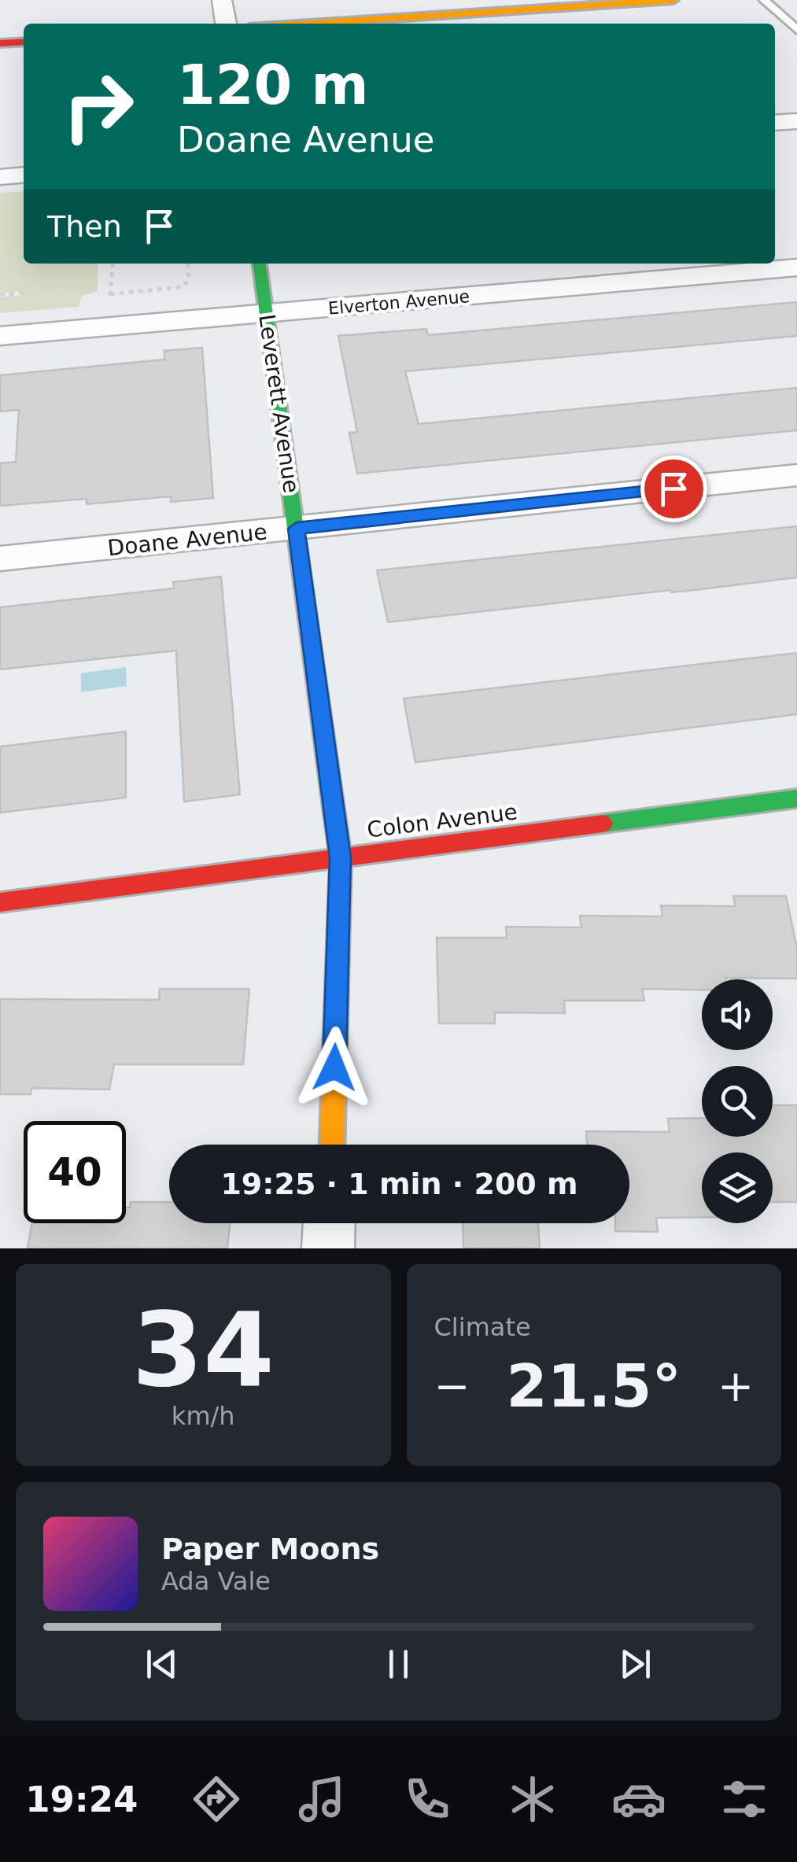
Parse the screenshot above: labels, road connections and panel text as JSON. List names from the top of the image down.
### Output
{
  "streets": {
    "street": [
      "Elverton Avenue",
      "Leverett Avenue",
      "Doane Avenue",
      "Colon Avenue"
    ]
  },
  "crossings": [
    ["Elverton Avenue", "Leverett Avenue"],
    ["Leverett Avenue", "Doane Avenue"],
    ["Leverett Avenue", "Colon Avenue"]
  ],
  "page": {
    "turn": ["120 m", "Doane Avenue"],
    "then": "Then",
    "limit": "40",
    "trip": "19:25 · 1 min · 200 m",
    "tile": [
      ["34", "km/h"],
      "Climate"
    ],
    "heat": ["−", "21.5°", "+"],
    "song": ["Paper Moons", "Ada Vale"],
    "tabs": "19:24"
  }
}
